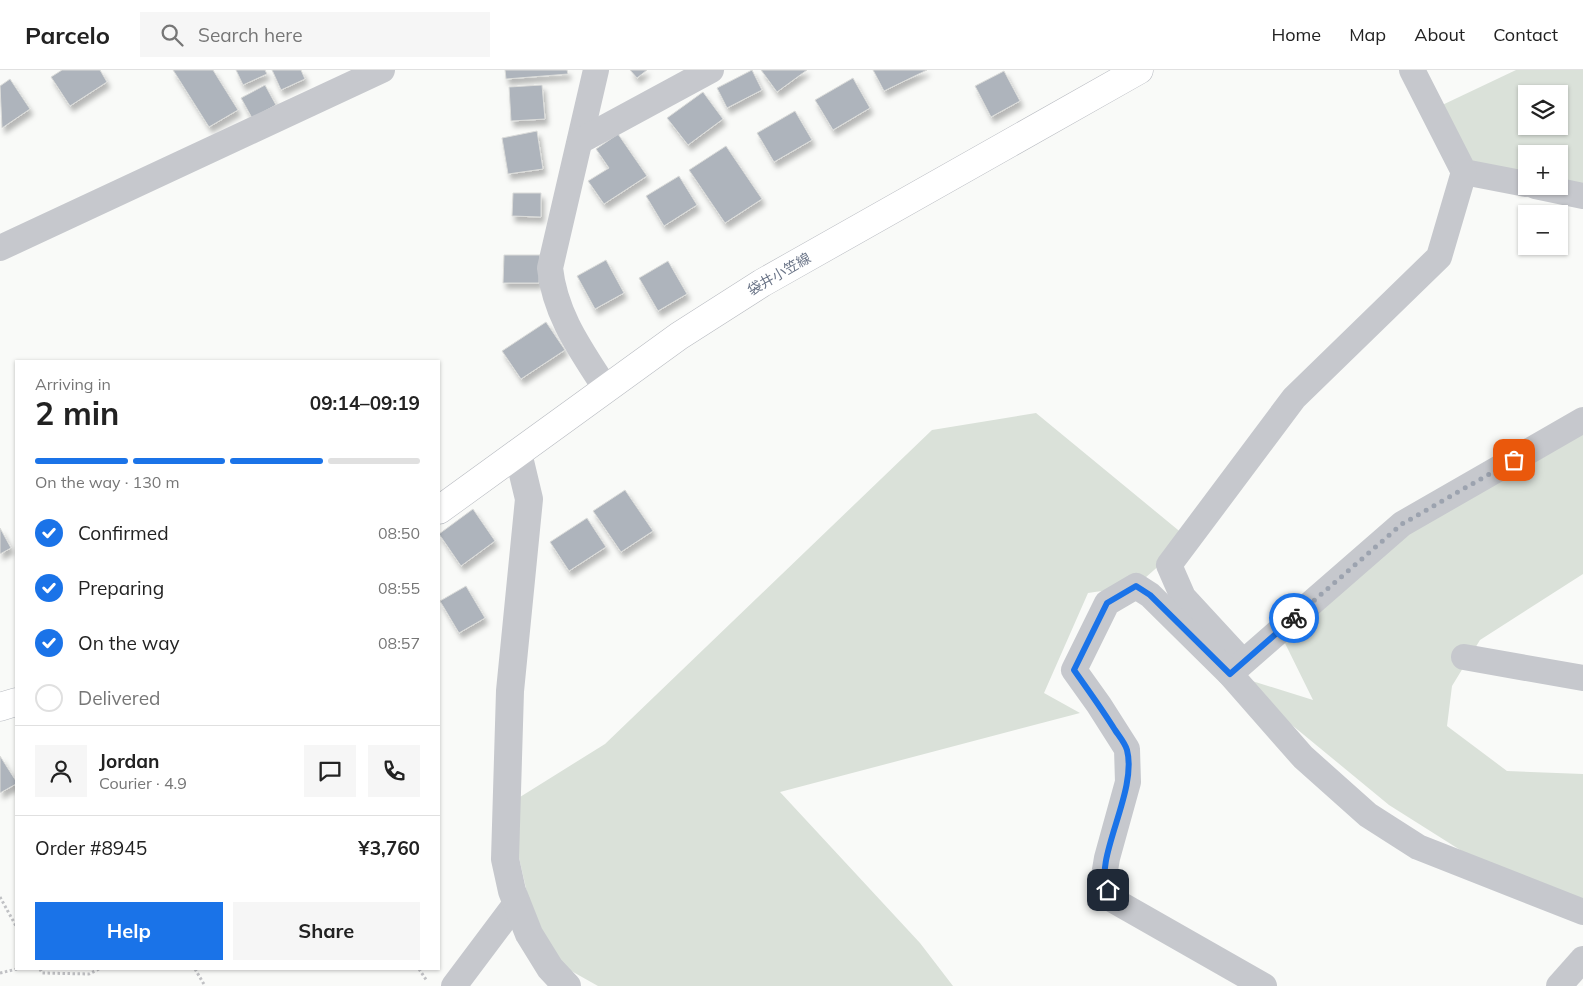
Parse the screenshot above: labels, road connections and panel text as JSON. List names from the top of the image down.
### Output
{
  "streets": {
    "main road": ["袋井小笠線"]
  },
  "page": {
    "header": "Parcelo",
    "search": "Search here",
    "nav": [
      "Home",
      "Map",
      "About",
      "Contact"
    ],
    "map_buttons": ["+", "−"],
    "heading": ["2 min", "Arriving in", "09:14–09:19"],
    "panel": [
      "Jordan",
      "Courier · 4.9",
      "Order #8945",
      "¥3,760"
    ],
    "bar": "On the way · 130 m",
    "list": [
      ["Confirmed", "08:50"],
      ["Preparing", "08:55"],
      ["On the way", "08:57"],
      "Delivered"
    ],
    "buttons": ["Help", "Share"]
  }
}
